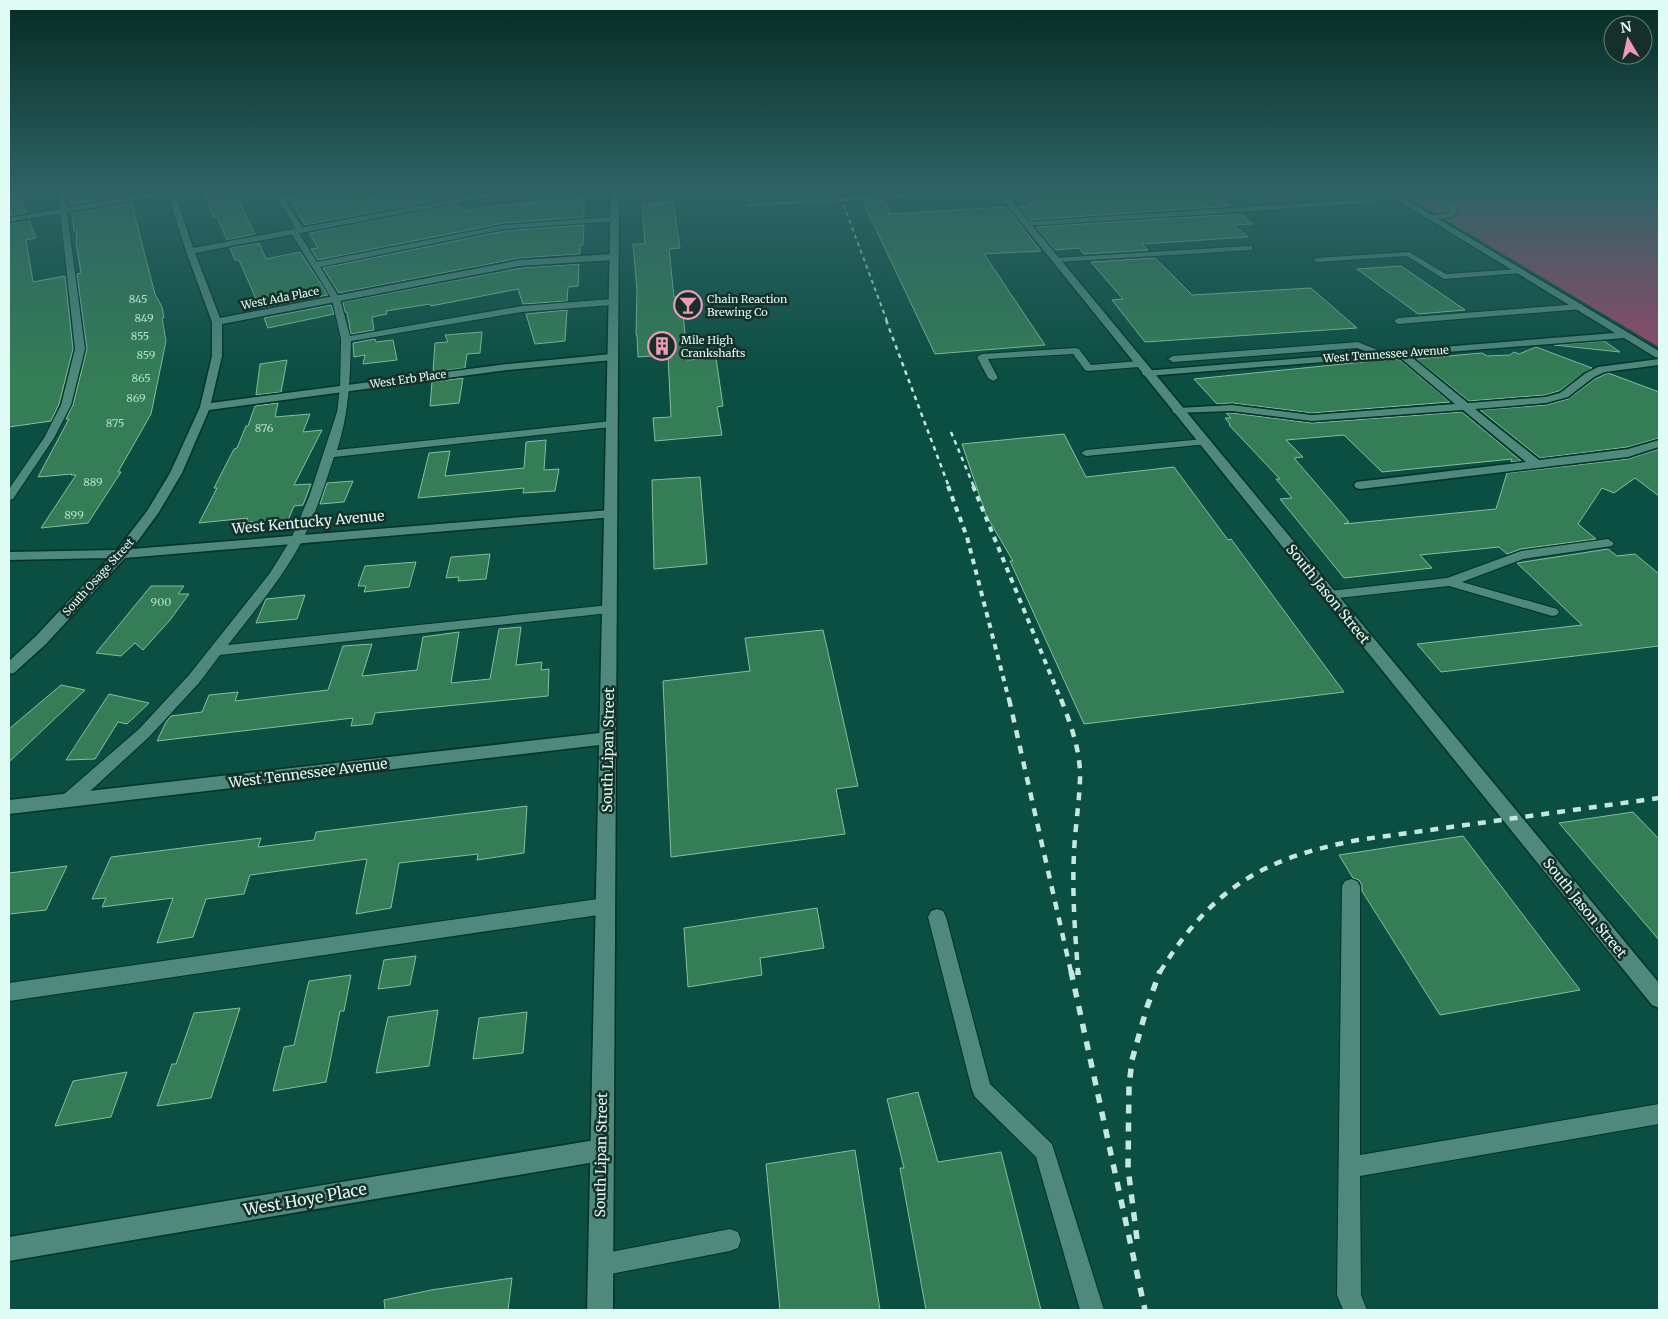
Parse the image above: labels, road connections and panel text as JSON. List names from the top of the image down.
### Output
{
  "streets": {
    "street": [
      "West Ada Place",
      "West Tennessee Avenue",
      "West Erb Place",
      "West Kentucky Avenue",
      "South Osage Street",
      "South Jason Street",
      "South Lipan Street",
      "West Hoye Place"
    ]
  },
  "crossings": [
    ["West Ada Place", "South Osage Street"],
    ["West Ada Place", "South Lipan Street"],
    ["West Tennessee Avenue", "South Jason Street"],
    ["West Tennessee Avenue", "South Lipan Street"],
    ["West Erb Place", "South Osage Street"],
    ["West Erb Place", "South Lipan Street"],
    ["West Kentucky Avenue", "South Osage Street"],
    ["West Kentucky Avenue", "South Lipan Street"],
    ["South Lipan Street", "West Hoye Place"]
  ],
  "places": {
    "bar": ["Chain Reaction Brewing Co"],
    "building": ["Mile High Crankshafts"]
  },
  "house_numbers": [
    "845",
    "849",
    "855",
    "859",
    "865",
    "869",
    "875",
    "876",
    "889",
    "899",
    "900"
  ],
  "north": "top"
}
